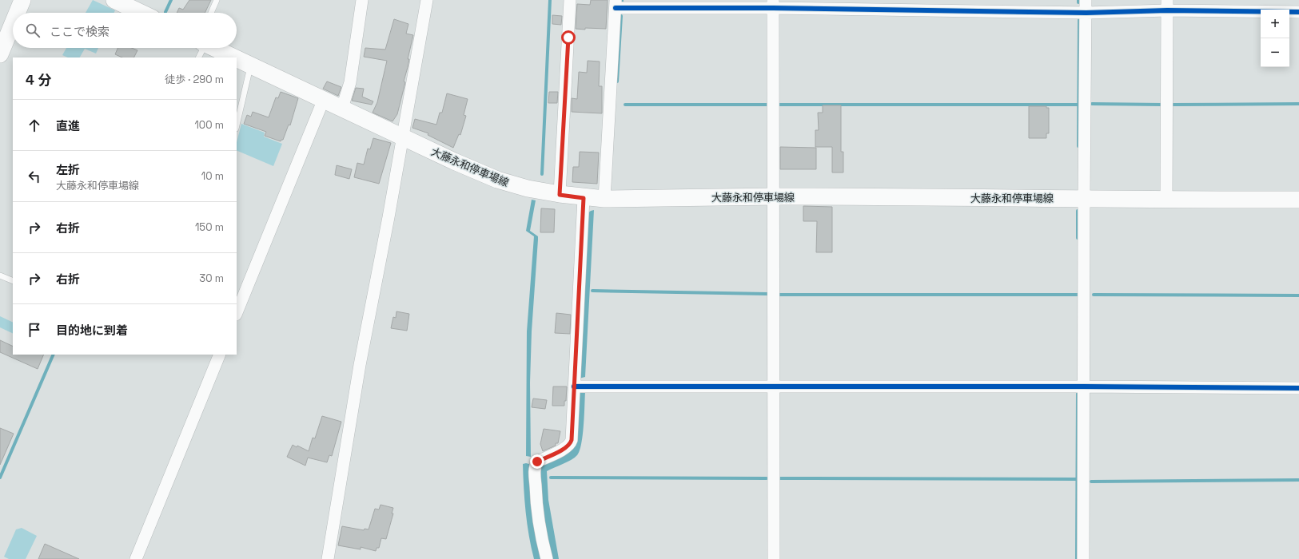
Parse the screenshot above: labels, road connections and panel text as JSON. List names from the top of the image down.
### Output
{
  "streets": {
    "main road": ["大藤永和停車場線"]
  },
  "page": {
    "map_buttons": ["+", "−"],
    "search": "ここで検索",
    "heading": ["4 分", "徒歩 · 290 m"],
    "list": [
      ["直進", "100 m"],
      ["左折", "大藤永和停車場線", "10 m"],
      ["右折", "150 m"],
      ["右折", "30 m"],
      "目的地に到着"
    ]
  }
}
